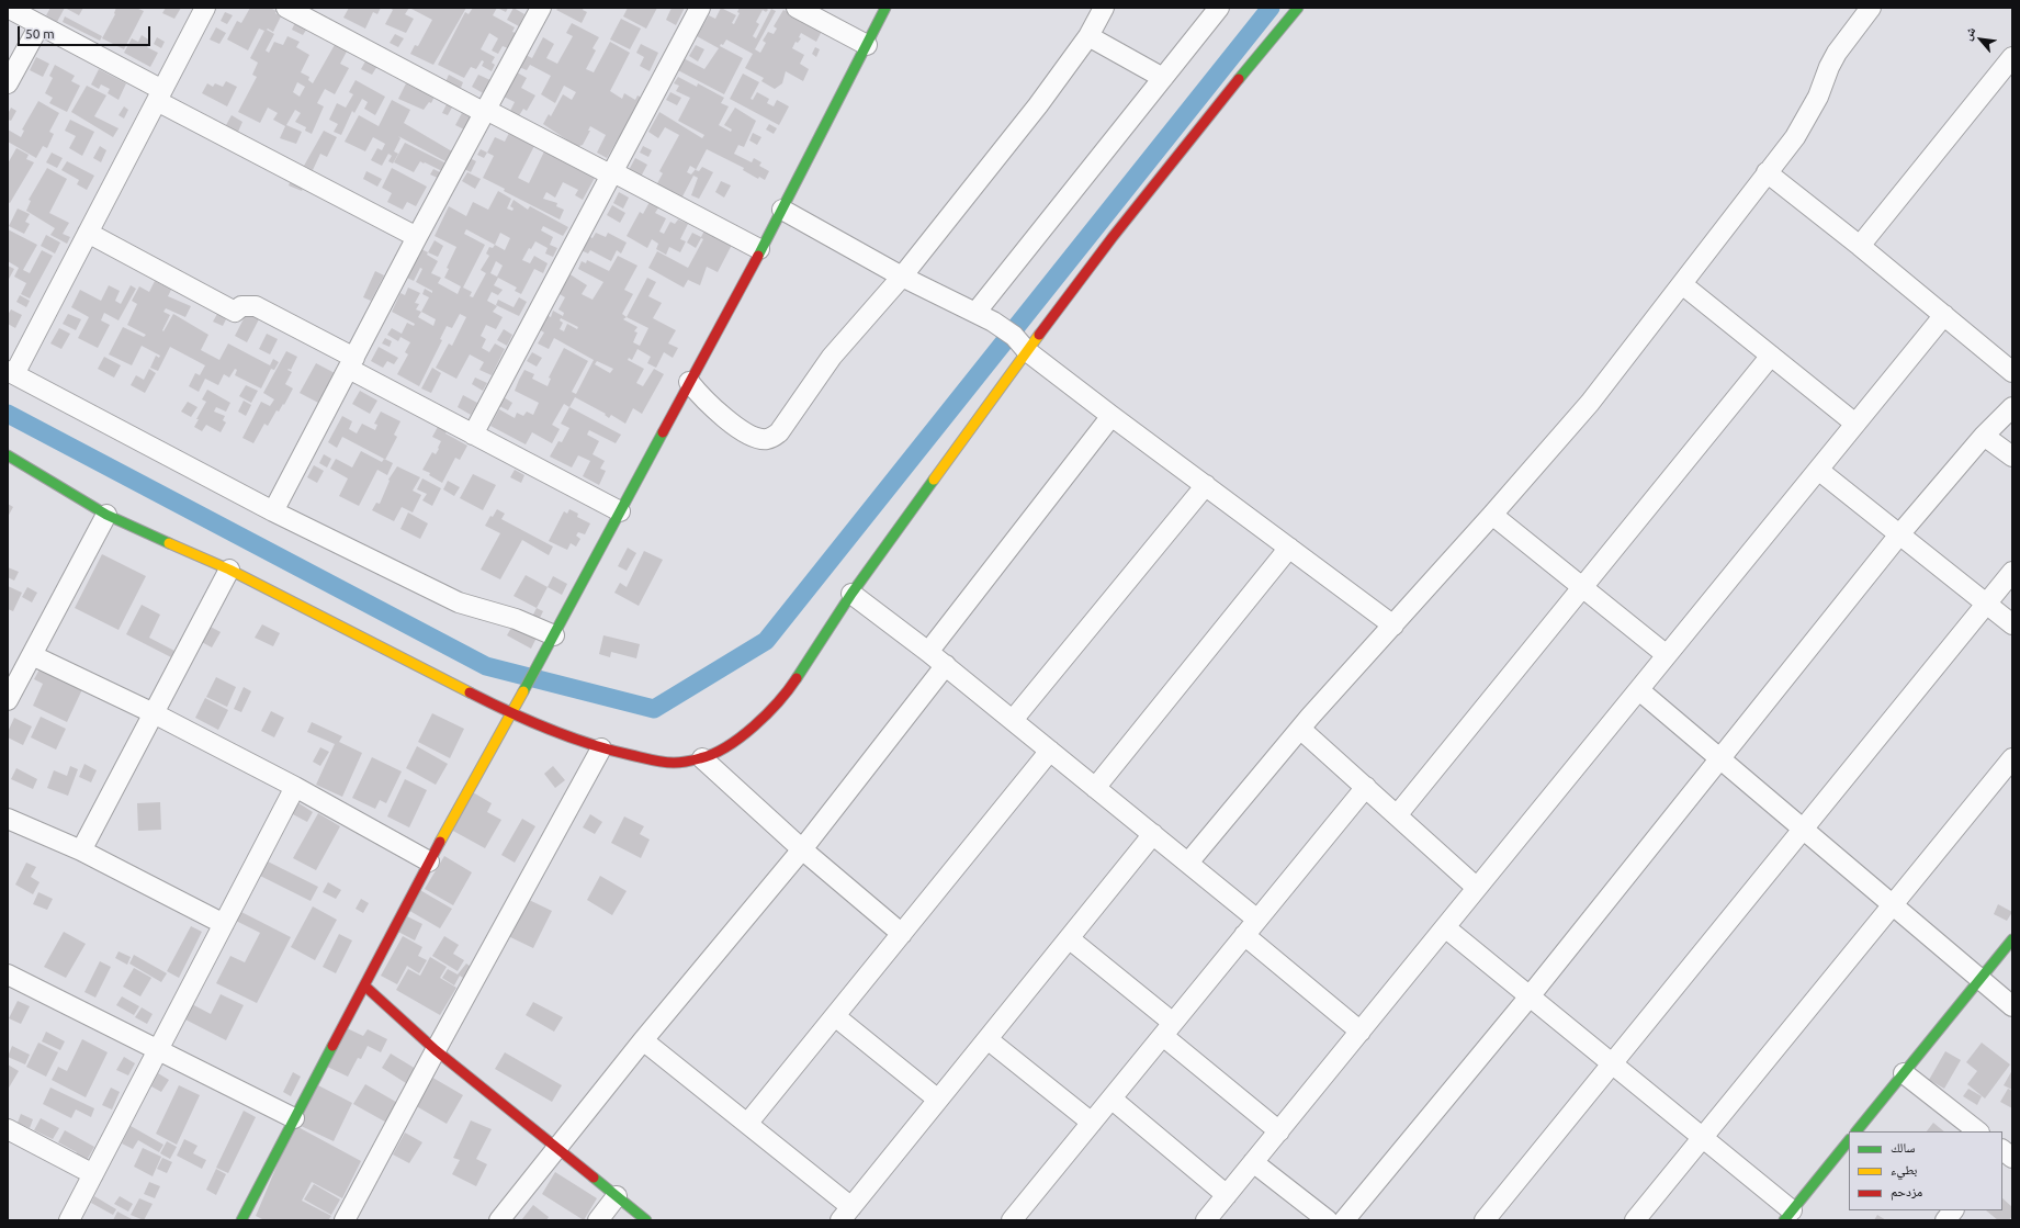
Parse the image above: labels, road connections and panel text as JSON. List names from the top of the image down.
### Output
{
  "legend": ["سالك", "بطيء", "مزدحم"],
  "scale_bar": "50 m",
  "north": "top left"
}
